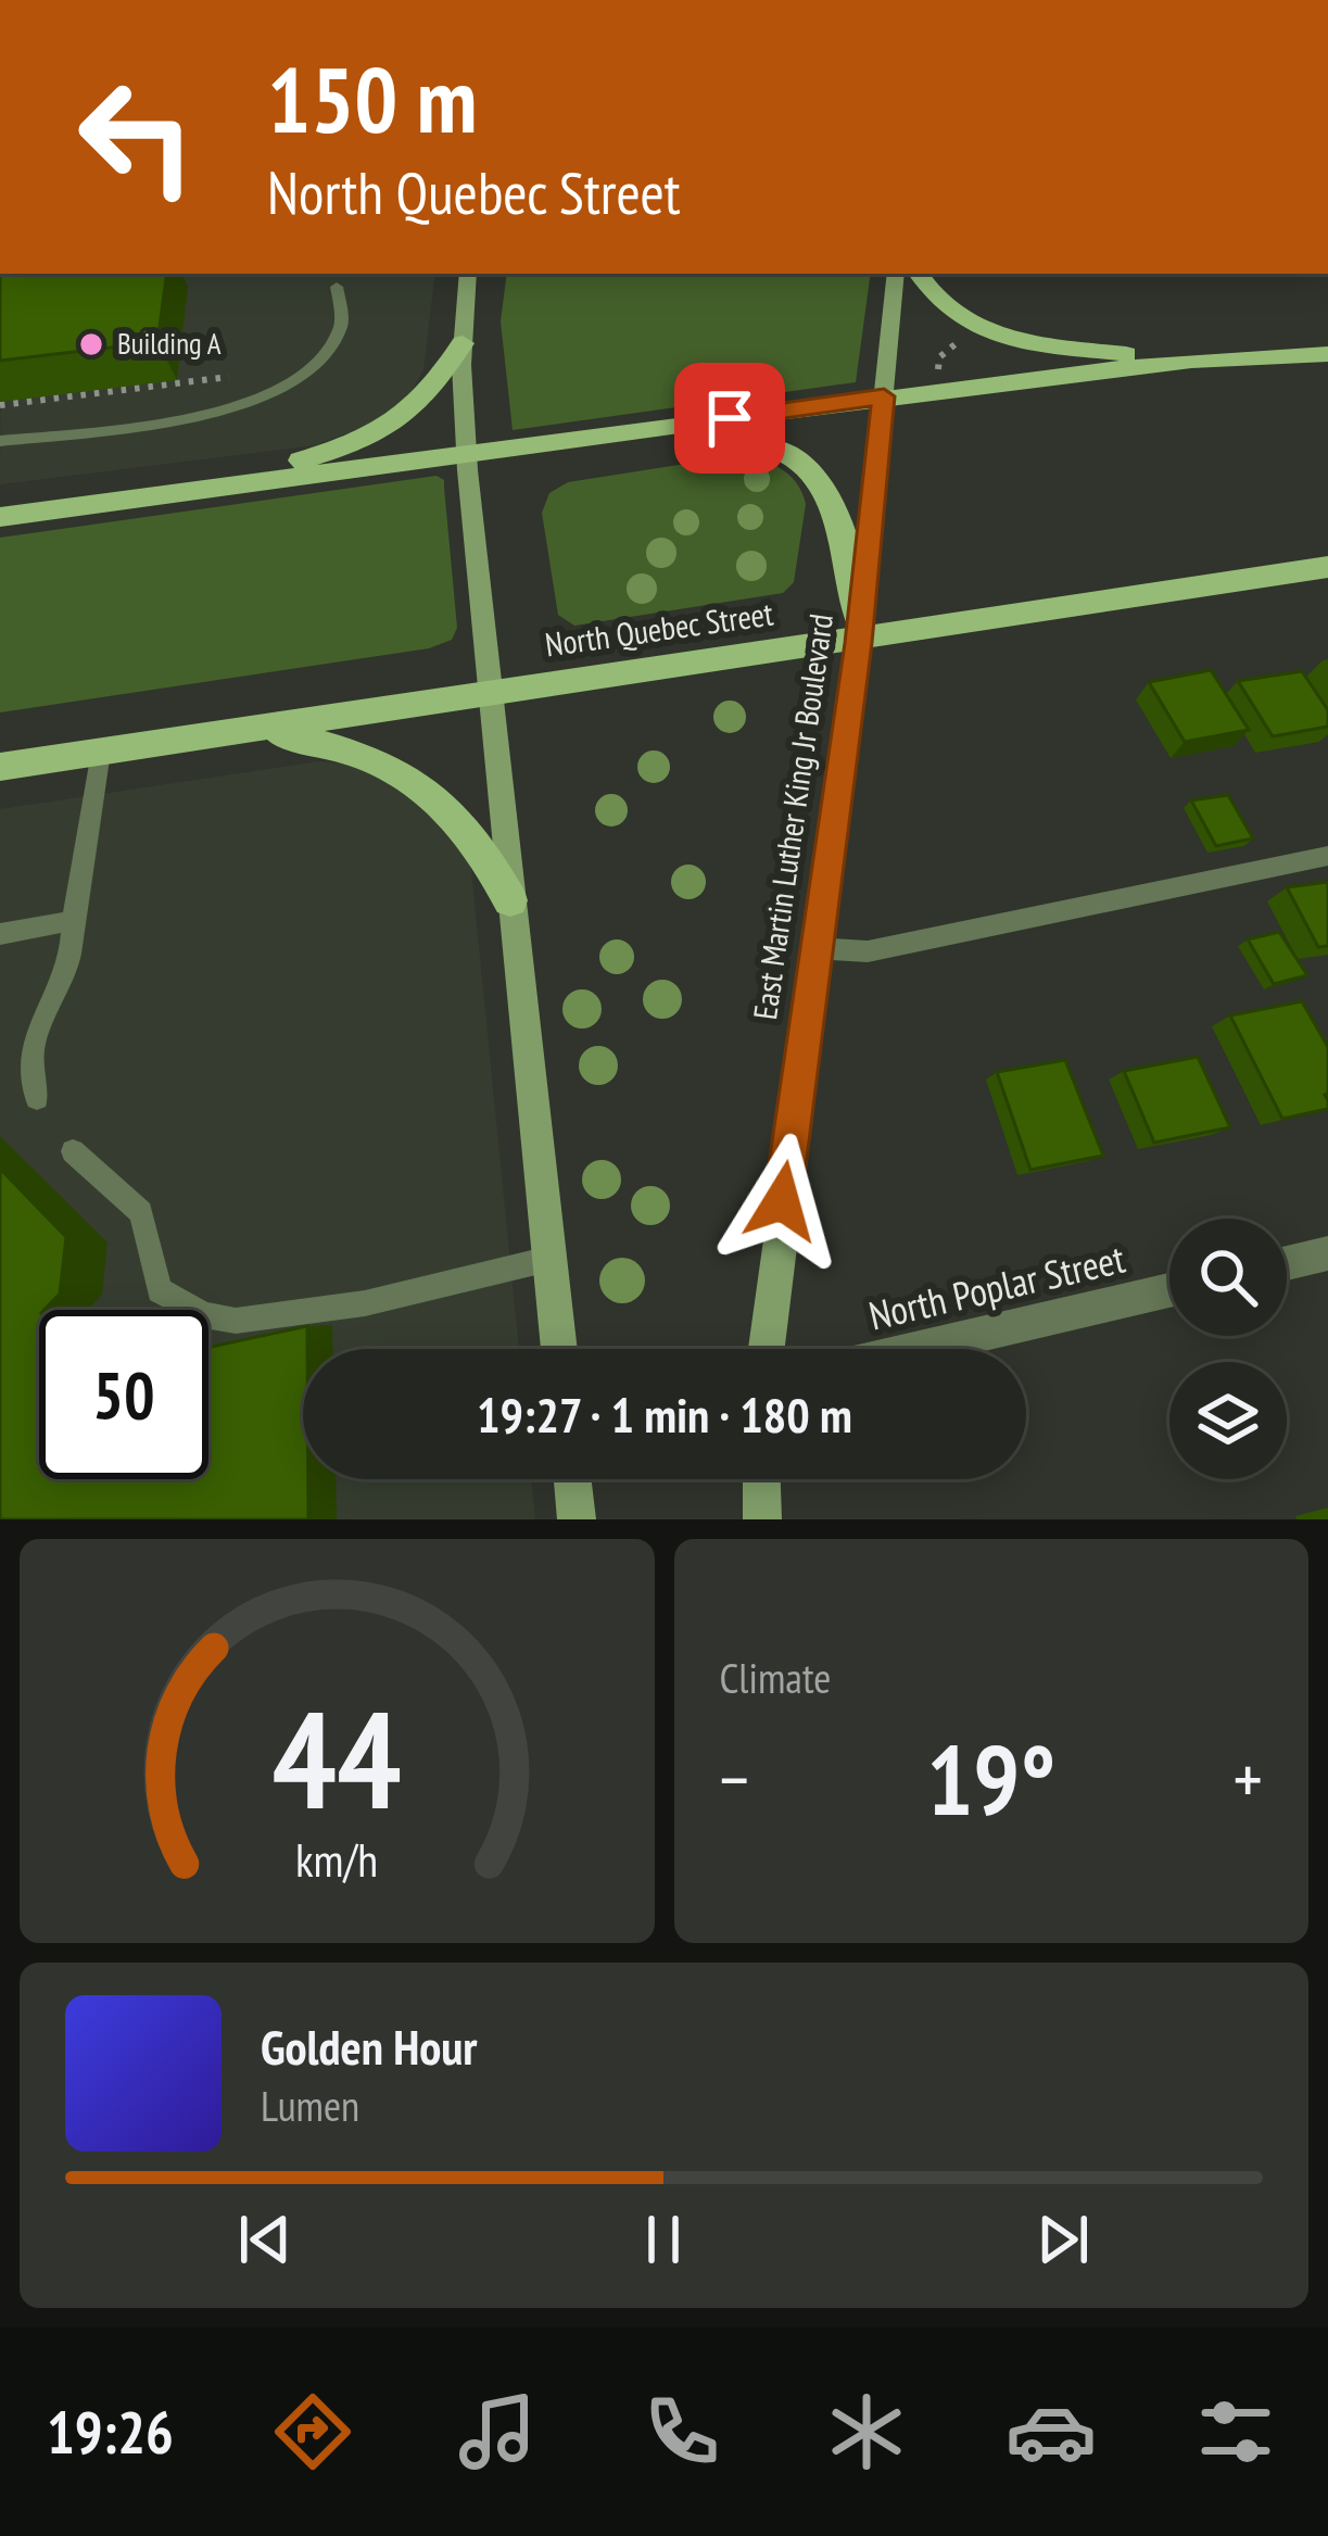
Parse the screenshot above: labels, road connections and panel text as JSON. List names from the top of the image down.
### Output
{
  "streets": {
    "main road": ["North Quebec Street", "East Martin Luther King Jr Boulevard"],
    "street": ["North Poplar Street"]
  },
  "crossings": [
    ["North Quebec Street", "East Martin Luther King Jr Boulevard"]
  ],
  "places": ["Building A"],
  "page": {
    "turn": ["150 m", "North Quebec Street"],
    "limit": "50",
    "trip": "19:27 · 1 min · 180 m",
    "tile": "Climate",
    "heat": ["−", "19°", "+"],
    "song": ["Golden Hour", "Lumen"],
    "tabs": "19:26",
    "gauge": ["44", "km/h"]
  }
}
